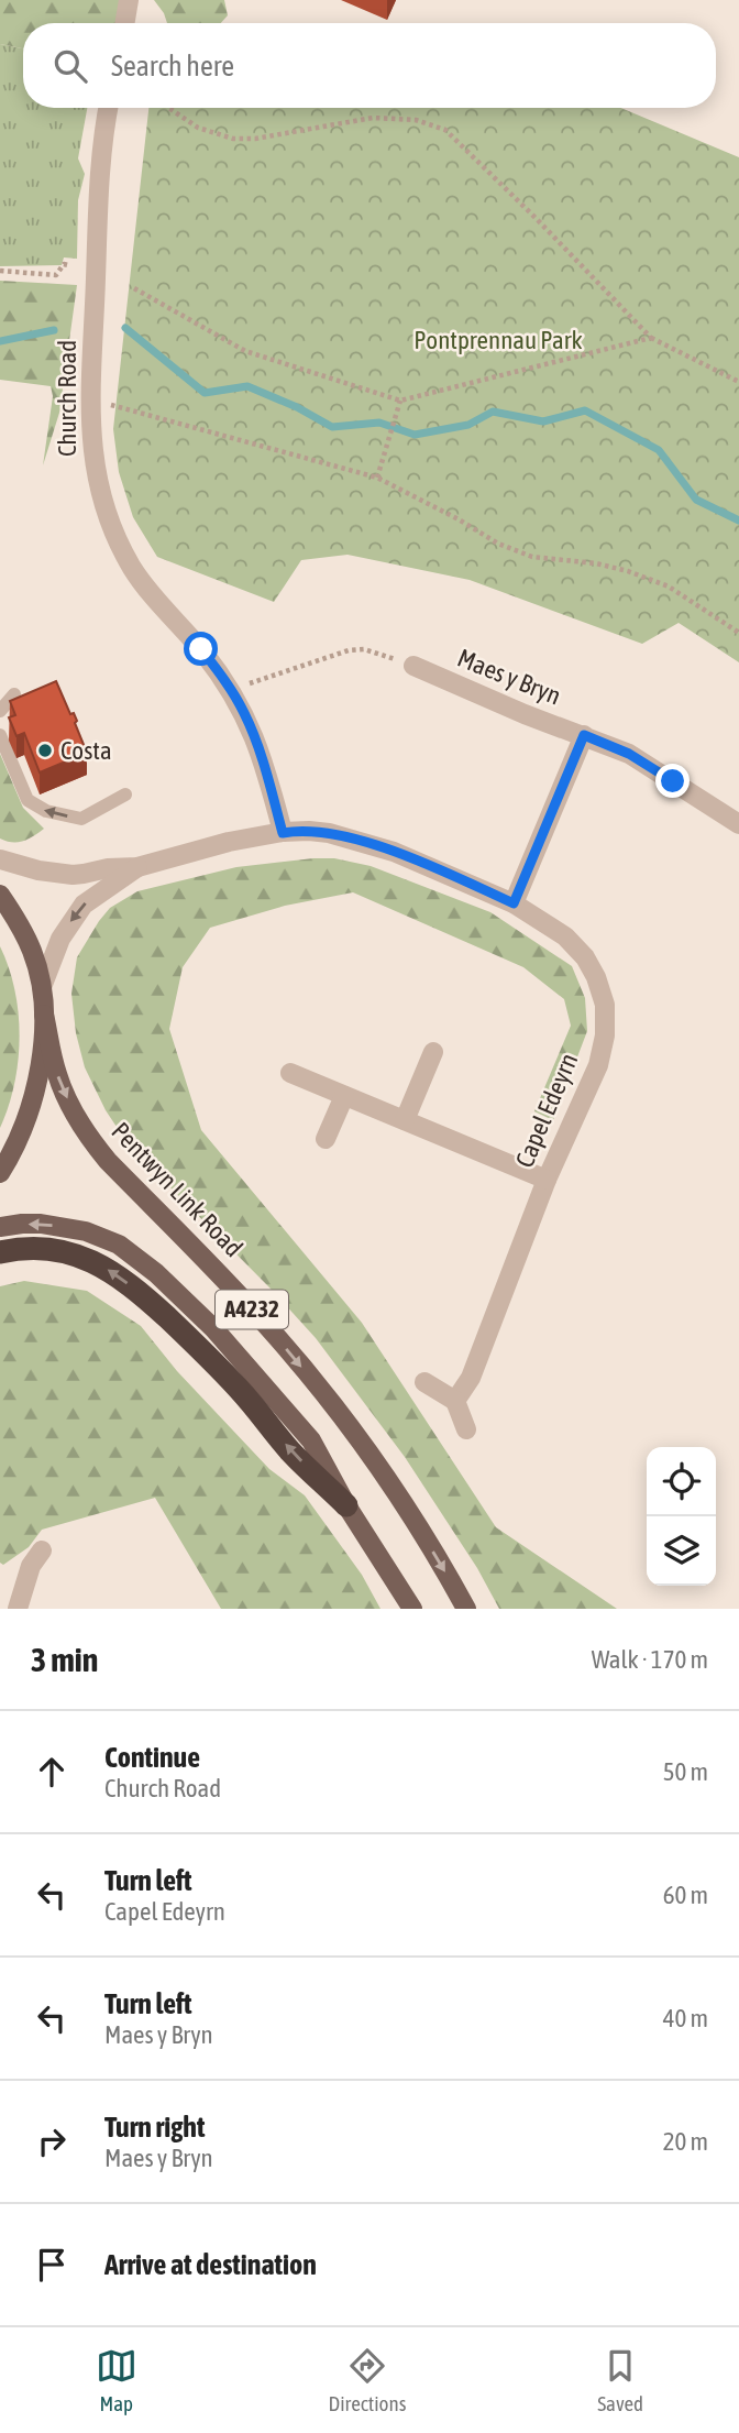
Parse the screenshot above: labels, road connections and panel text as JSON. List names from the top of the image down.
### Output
{
  "streets": {
    "main road": ["Pentwyn Link Road", "A4232"],
    "street": ["Church Road", "Maes y Bryn", "Capel Edeyrn"]
  },
  "crossings": [
    ["Church Road", "Capel Edeyrn"],
    ["Capel Edeyrn", "A4232"],
    ["Pentwyn Link Road", "A4232"]
  ],
  "parks": ["Pontprennau Park"],
  "places": ["Costa"],
  "page": {
    "search": "Search here",
    "heading": ["3 min", "Walk · 170 m"],
    "list": [
      ["Continue", "Church Road", "50 m"],
      ["Turn left", "Capel Edeyrn", "60 m"],
      ["Turn left", "Maes y Bryn", "40 m"],
      ["Turn right", "Maes y Bryn", "20 m"],
      "Arrive at destination"
    ],
    "nav": ["Map", "Directions", "Saved"]
  }
}
